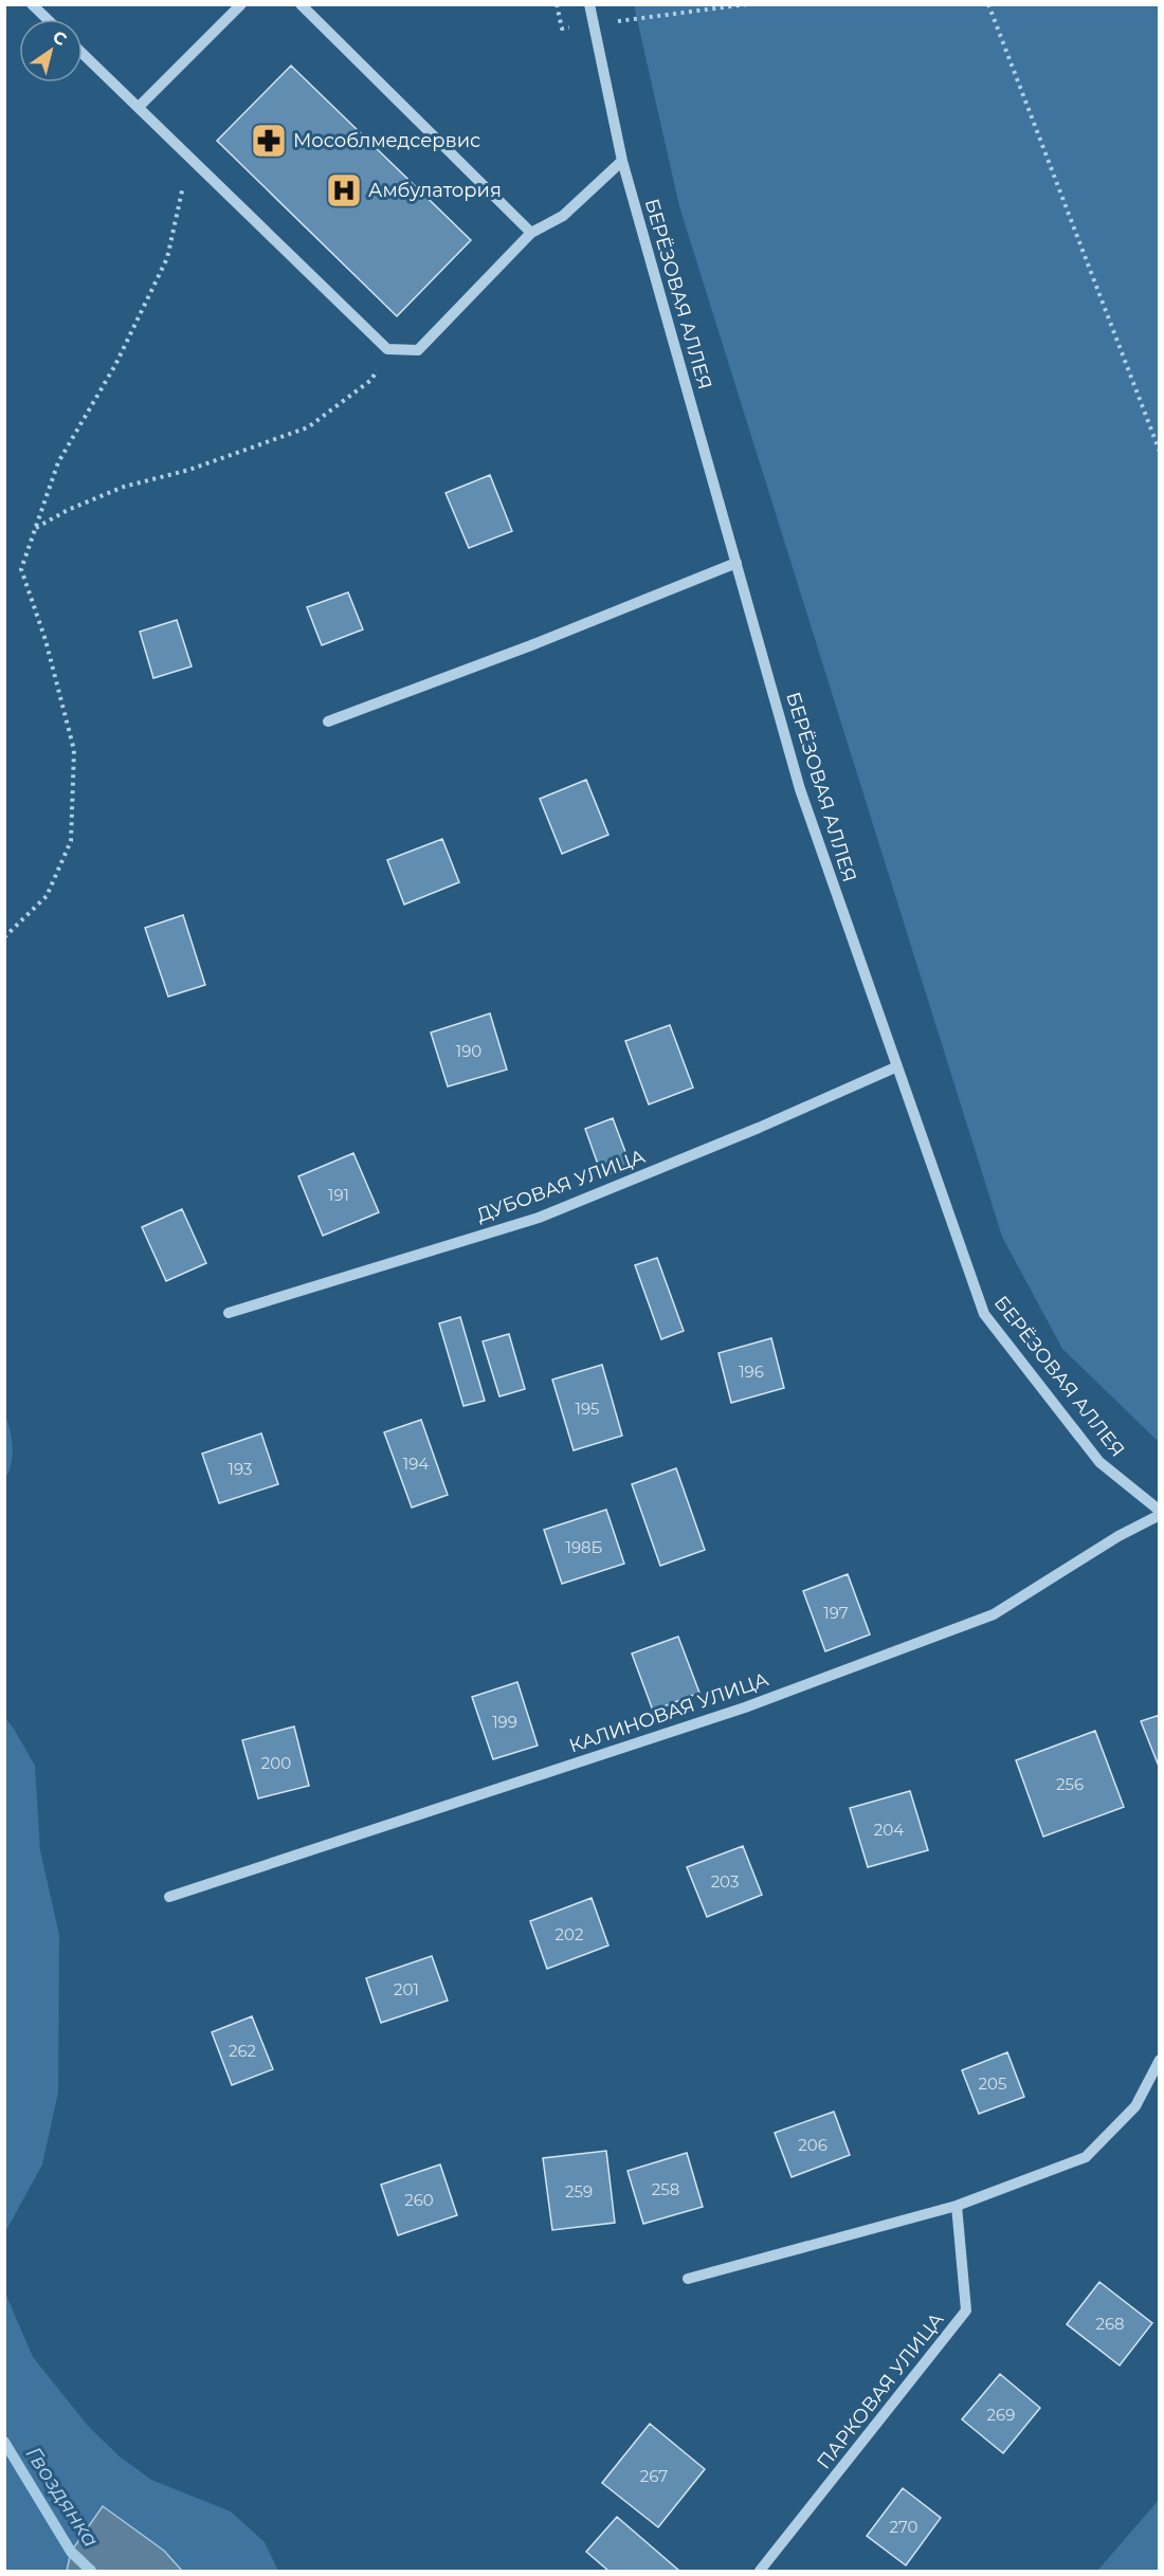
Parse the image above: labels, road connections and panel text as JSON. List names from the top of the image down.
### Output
{
  "streets": {
    "street": [
      "БЕРЁЗОВАЯ АЛЛЕЯ",
      "ДУБОВАЯ УЛИЦА",
      "КАЛИНОВАЯ УЛИЦА",
      "ПАРКОВАЯ УЛИЦА"
    ]
  },
  "crossings": [
    ["БЕРЁЗОВАЯ АЛЛЕЯ", "ДУБОВАЯ УЛИЦА"],
    ["БЕРЁЗОВАЯ АЛЛЕЯ", "КАЛИНОВАЯ УЛИЦА"]
  ],
  "water": ["Гвоздянка"],
  "places": {
    "pharmacy": ["Мособлмедсервис"],
    "hospital": ["Амбулатория"]
  },
  "house_numbers": [
    "190",
    "191",
    "196",
    "195",
    "194",
    "193",
    "198Б",
    "197",
    "199",
    "200",
    "256",
    "204",
    "203",
    "202",
    "201",
    "262",
    "205",
    "206",
    "258",
    "259",
    "260",
    "268",
    "269",
    "267",
    "270"
  ],
  "north": "top right"
}
